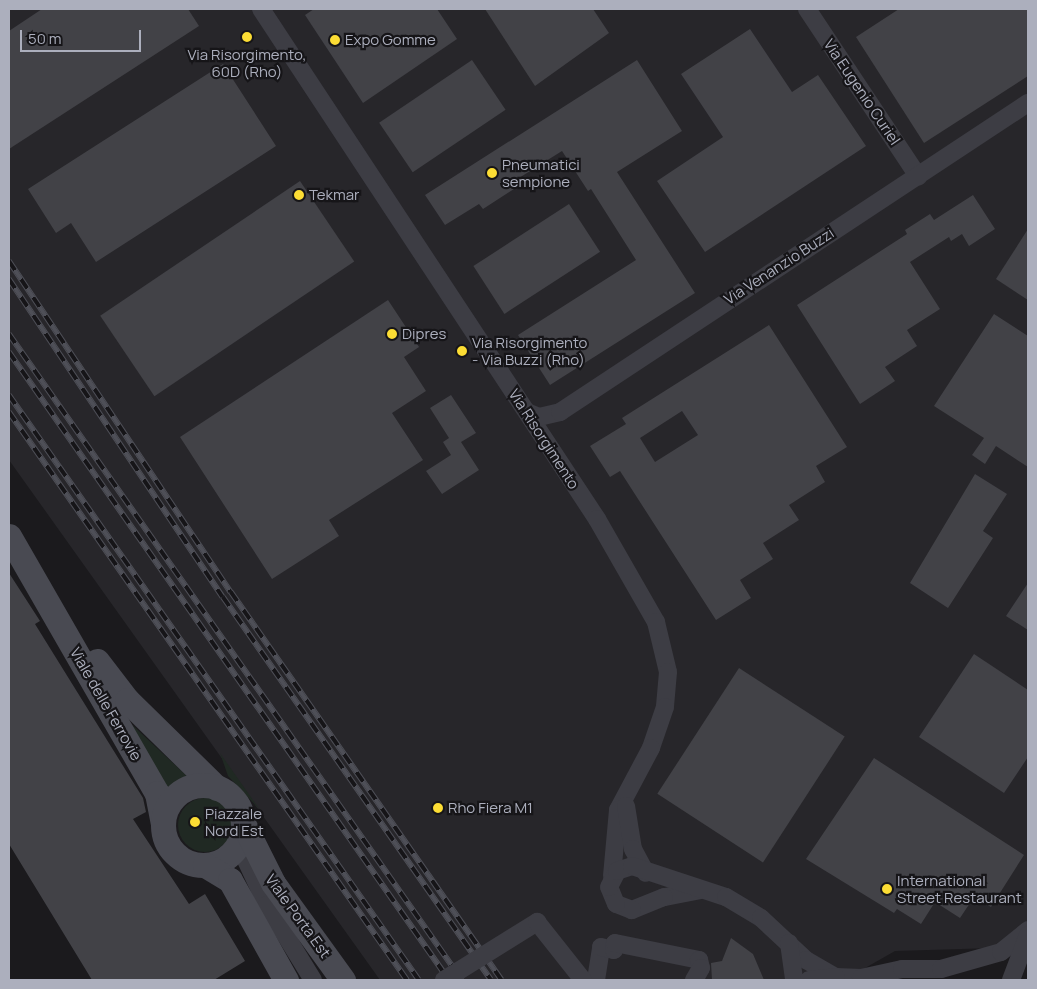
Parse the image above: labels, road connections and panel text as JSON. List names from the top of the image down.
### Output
{
  "streets": {
    "street": [
      "Via Eugenio Curiel",
      "Via Venanzio Buzzi",
      "Via Risorgimento",
      "Viale delle Ferrovie",
      "Viale Porta Est"
    ]
  },
  "crossings": [
    ["Via Eugenio Curiel", "Via Venanzio Buzzi"],
    ["Via Venanzio Buzzi", "Via Risorgimento"],
    ["Viale delle Ferrovie", "Viale Porta Est"]
  ],
  "places": [
    "Via Risorgimento, 60D (Rho)",
    "Expo Gomme",
    "Pneumatici sempione",
    "Tekmar",
    "Dipres",
    "Via Risorgimento - Via Buzzi (Rho)",
    "Rho Fiera M1",
    "Piazzale Nord Est",
    "International Street Restaurant"
  ],
  "scale_bar": "50 m"
}
